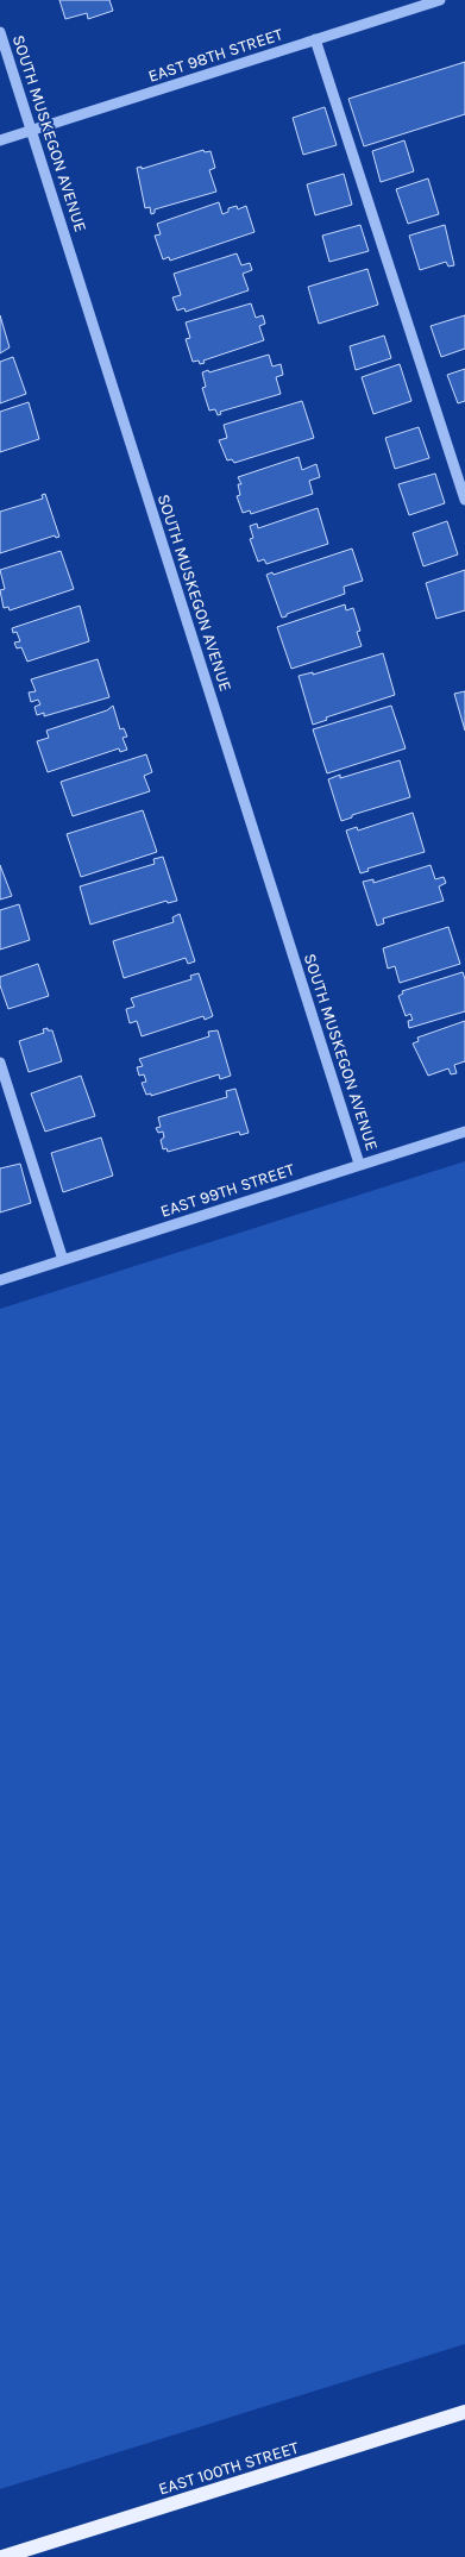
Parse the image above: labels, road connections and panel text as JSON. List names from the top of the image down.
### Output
{
  "streets": {
    "main road": ["EAST 100TH STREET"],
    "street": ["EAST 98TH STREET", "SOUTH MUSKEGON AVENUE", "EAST 99TH STREET"]
  },
  "crossings": [
    ["EAST 98TH STREET", "SOUTH MUSKEGON AVENUE"],
    ["SOUTH MUSKEGON AVENUE", "EAST 99TH STREET"]
  ]
}
